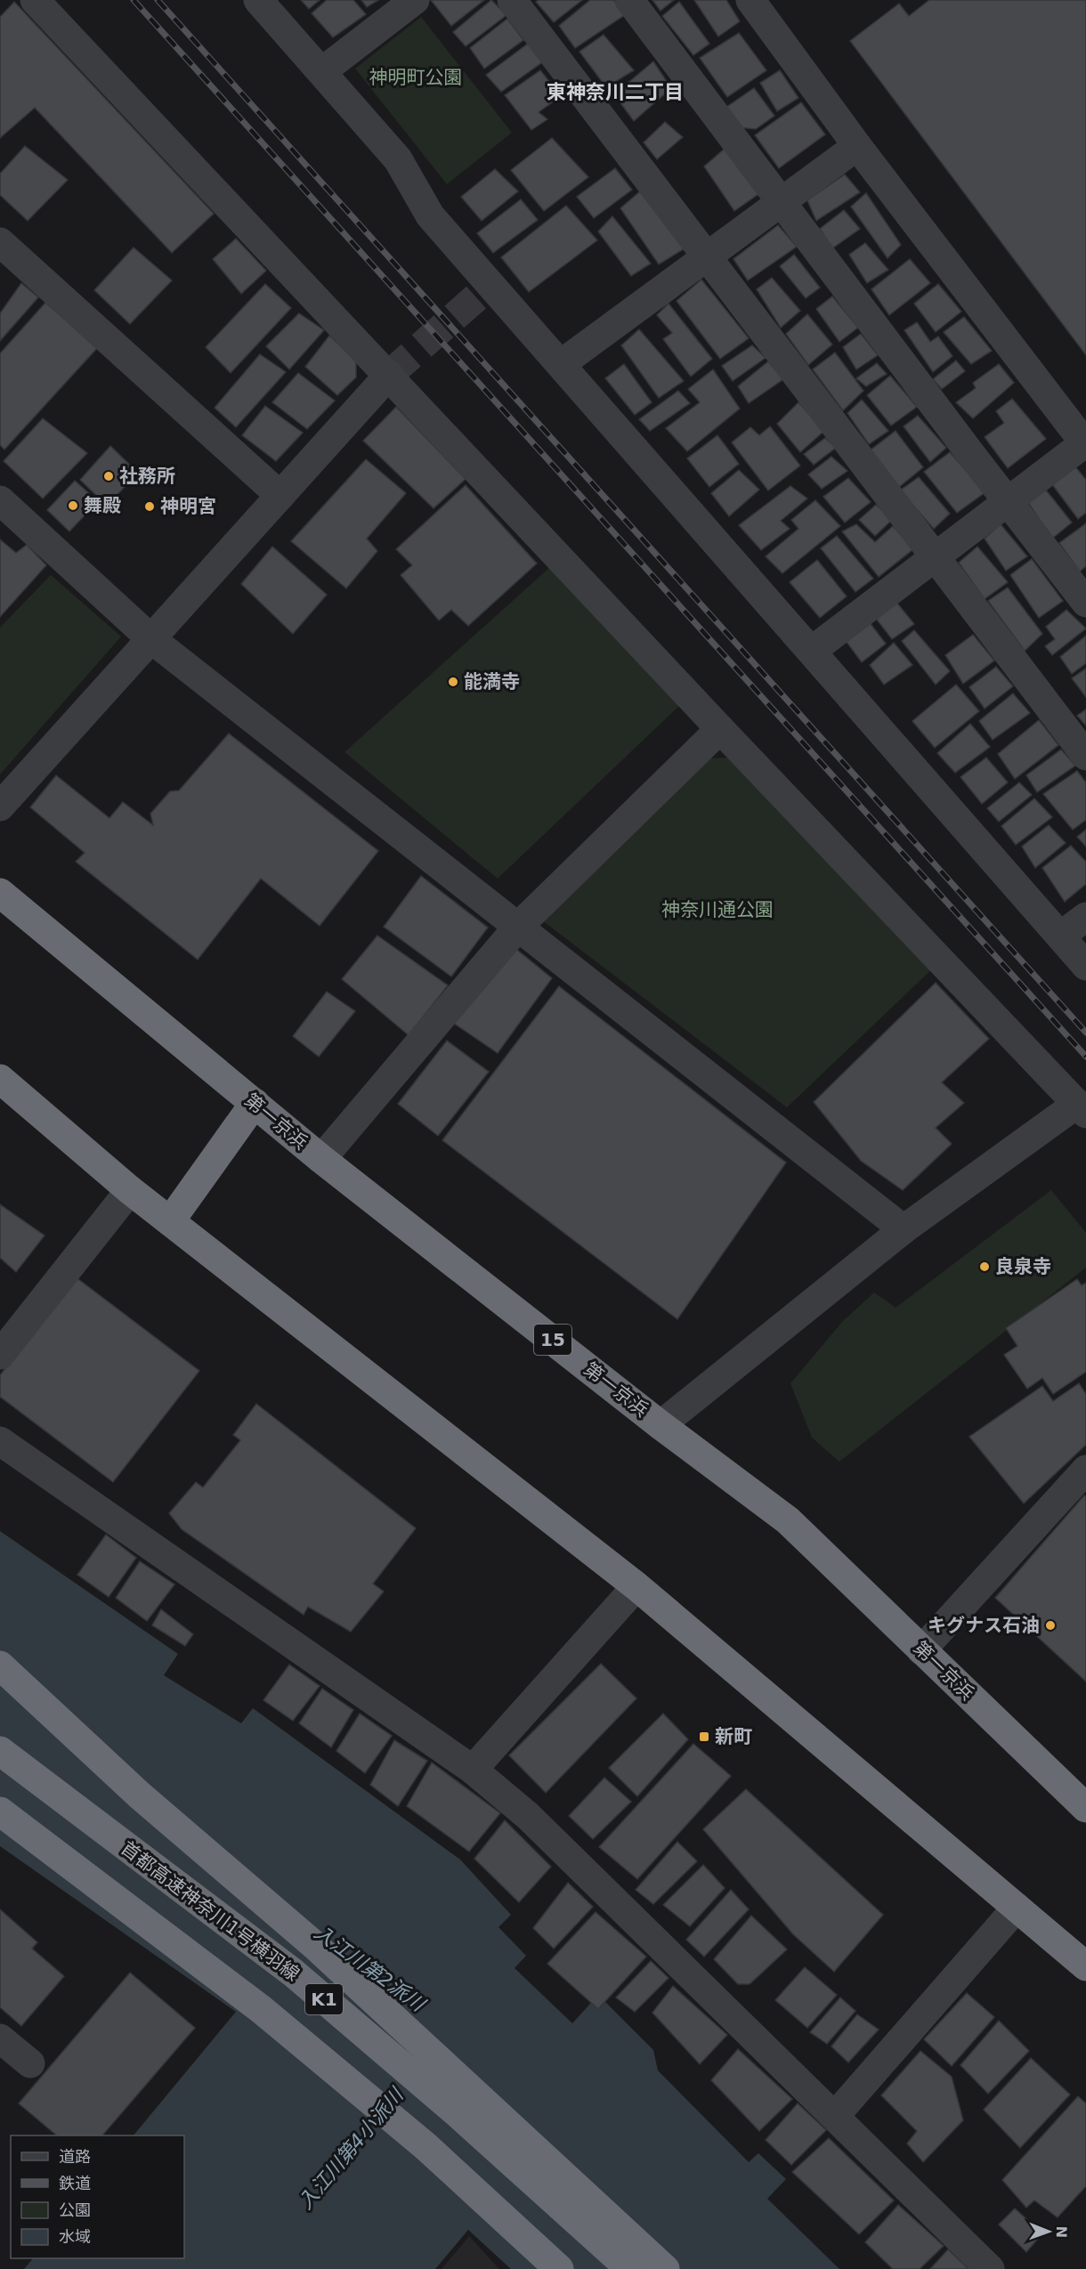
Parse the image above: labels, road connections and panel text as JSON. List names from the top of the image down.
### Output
{
  "streets": {
    "highway": [
      "第一京浜",
      "15",
      "首都高速神奈川1号横羽線",
      "K1"
    ]
  },
  "districts": ["東神奈川二丁目"],
  "water": ["入江川第2派川", "入江川第4小派川"],
  "parks": ["神明町公園", "神奈川通公園"],
  "places": {
    "other": [
      "社務所",
      "舞殿",
      "神明宮",
      "能満寺",
      "良泉寺",
      "キグナス石油"
    ],
    "transit": ["新町"]
  },
  "legend": [
    "道路",
    "鉄道",
    "公園",
    "水域"
  ],
  "north": "right"
}
